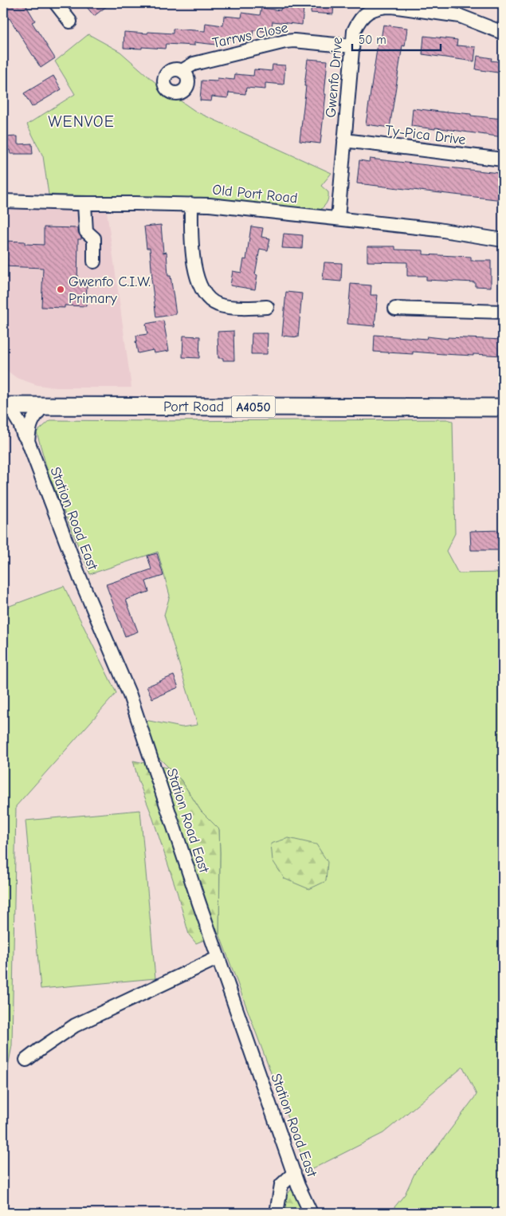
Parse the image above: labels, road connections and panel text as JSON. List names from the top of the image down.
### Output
{
  "streets": {
    "main road": ["Port Road", "A4050"],
    "street": [
      "Tarrws Close",
      "Gwenfo Drive",
      "Ty-Pica Drive",
      "Old Port Road",
      "Station Road East"
    ]
  },
  "crossings": [
    ["Tarrws Close", "Gwenfo Drive"],
    ["Gwenfo Drive", "Ty-Pica Drive"],
    ["Gwenfo Drive", "Old Port Road"],
    ["Port Road", "Station Road East"]
  ],
  "districts": ["WENVOE"],
  "places": ["Gwenfo C.I.W. Primary"],
  "scale_bar": "50 m"
}
